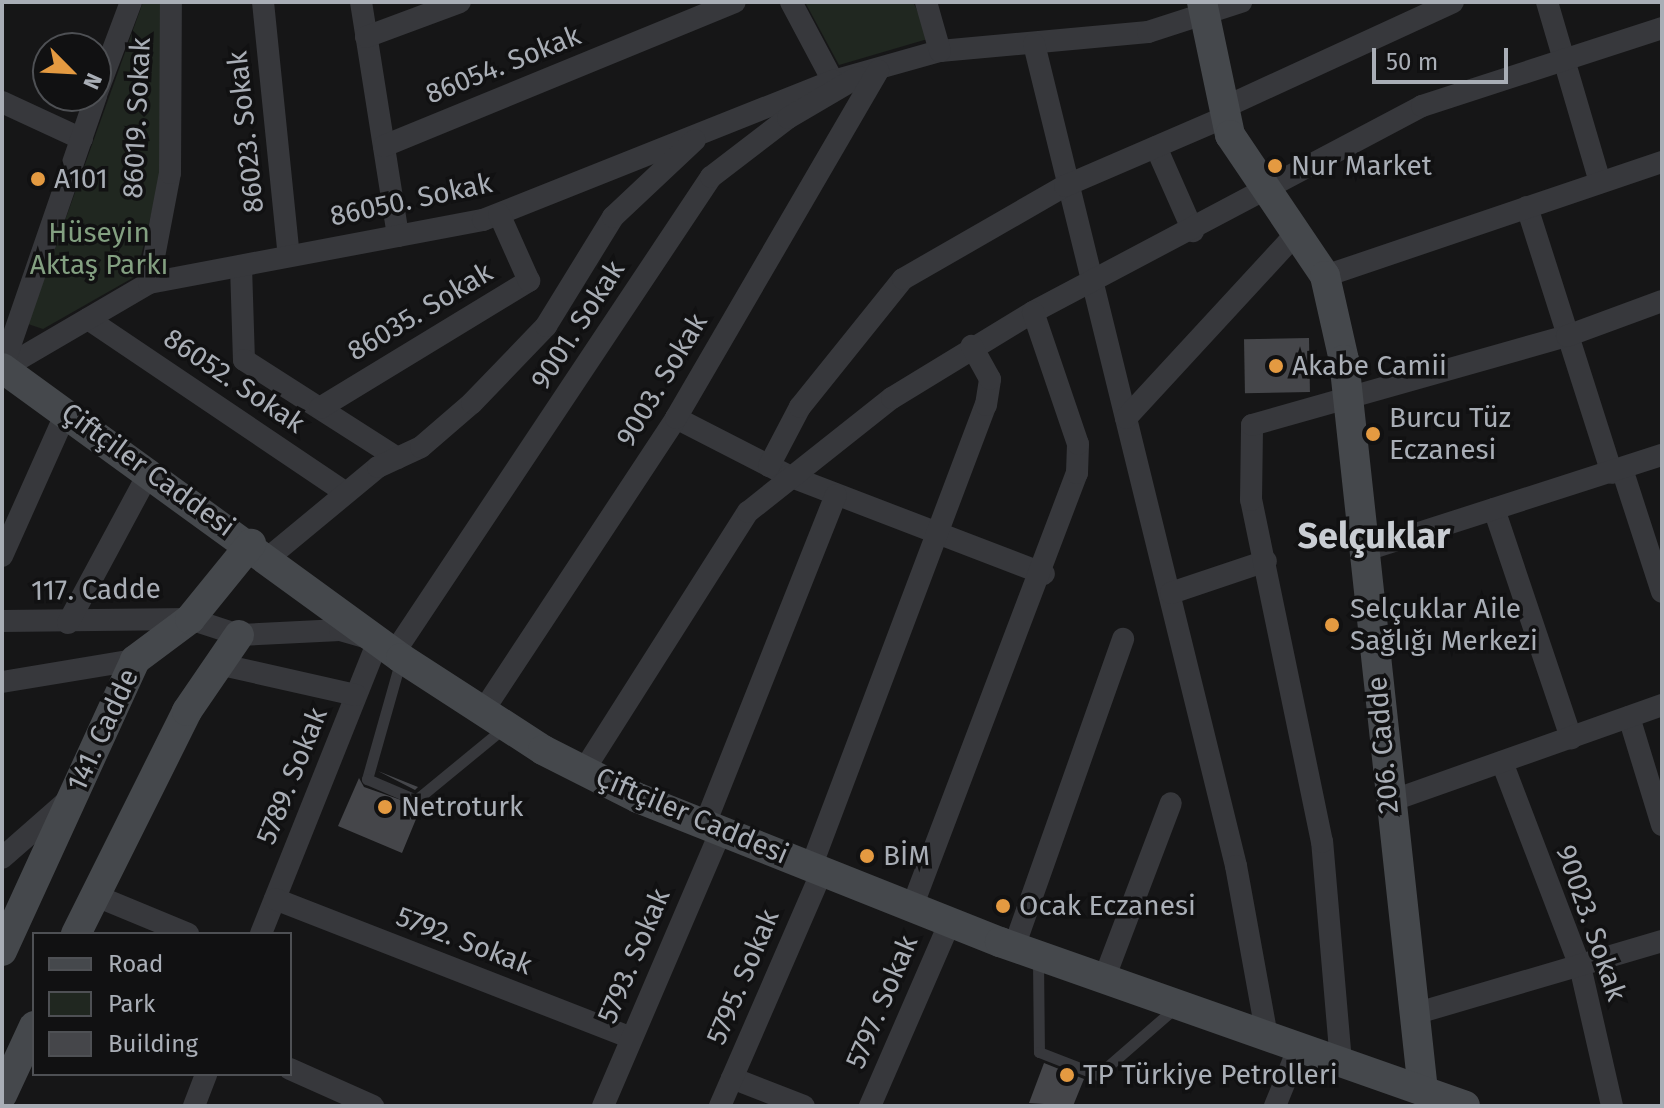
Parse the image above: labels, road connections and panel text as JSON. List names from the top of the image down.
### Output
{
  "streets": {
    "street": [
      "86054. Sokak",
      "86019. Sokak",
      "86023. Sokak",
      "86050. Sokak",
      "86035. Sokak",
      "9001. Sokak",
      "9003. Sokak",
      "86052. Sokak",
      "Çiftçiler Caddesi",
      "117. Cadde",
      "141. Cadde",
      "206. Cadde",
      "5789. Sokak",
      "90023. Sokak",
      "5792. Sokak",
      "5793. Sokak",
      "5795. Sokak",
      "5797. Sokak"
    ]
  },
  "crossings": [
    ["86019. Sokak", "86050. Sokak"],
    ["86019. Sokak", "Çiftçiler Caddesi"],
    ["86023. Sokak", "86050. Sokak"],
    ["86050. Sokak", "86035. Sokak"],
    ["86050. Sokak", "9001. Sokak"],
    ["86050. Sokak", "9003. Sokak"],
    ["86050. Sokak", "86052. Sokak"],
    ["86050. Sokak", "Çiftçiler Caddesi"],
    ["9001. Sokak", "9003. Sokak"],
    ["9001. Sokak", "Çiftçiler Caddesi"],
    ["9001. Sokak", "5789. Sokak"],
    ["9003. Sokak", "Çiftçiler Caddesi"],
    ["Çiftçiler Caddesi", "141. Cadde"],
    ["Çiftçiler Caddesi", "206. Cadde"],
    ["Çiftçiler Caddesi", "5789. Sokak"],
    ["Çiftçiler Caddesi", "5793. Sokak"],
    ["Çiftçiler Caddesi", "5795. Sokak"],
    ["Çiftçiler Caddesi", "5797. Sokak"],
    ["117. Cadde", "141. Cadde"],
    ["5789. Sokak", "5792. Sokak"],
    ["5792. Sokak", "5793. Sokak"]
  ],
  "districts": ["Selçuklar"],
  "parks": ["Hüseyin Aktaş Parkı"],
  "places": [
    "Nur Market",
    "A101",
    "Akabe Camii",
    "Burcu Tüz Eczanesi",
    "Selçuklar Aile Sağlığı Merkezi",
    "Netroturk",
    "BİM",
    "Ocak Eczanesi",
    "TP Türkiye Petrolleri"
  ],
  "legend": ["Road", "Park", "Building"],
  "scale_bar": "50 m",
  "north": "bottom right"
}
